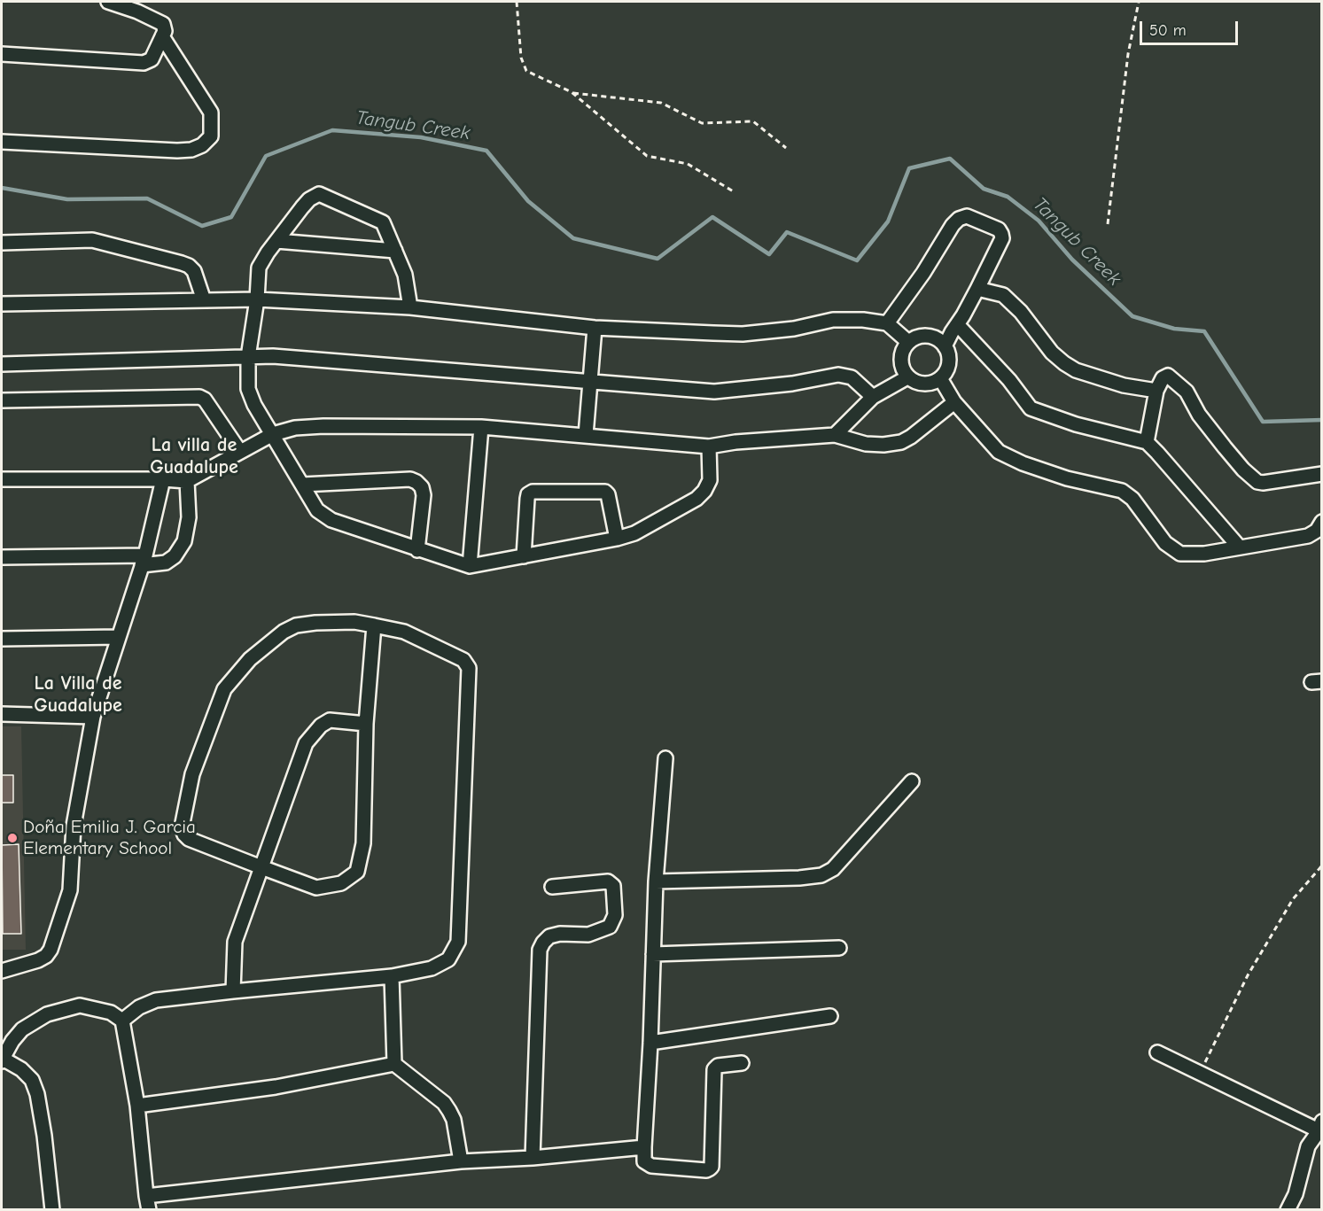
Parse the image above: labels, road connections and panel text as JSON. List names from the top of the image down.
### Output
{
  "districts": ["La villa de Guadalupe", "La Villa de Guadalupe"],
  "water": ["Tangub Creek"],
  "places": ["Doña Emilia J. Garcia Elementary School"],
  "scale_bar": "50 m"
}
